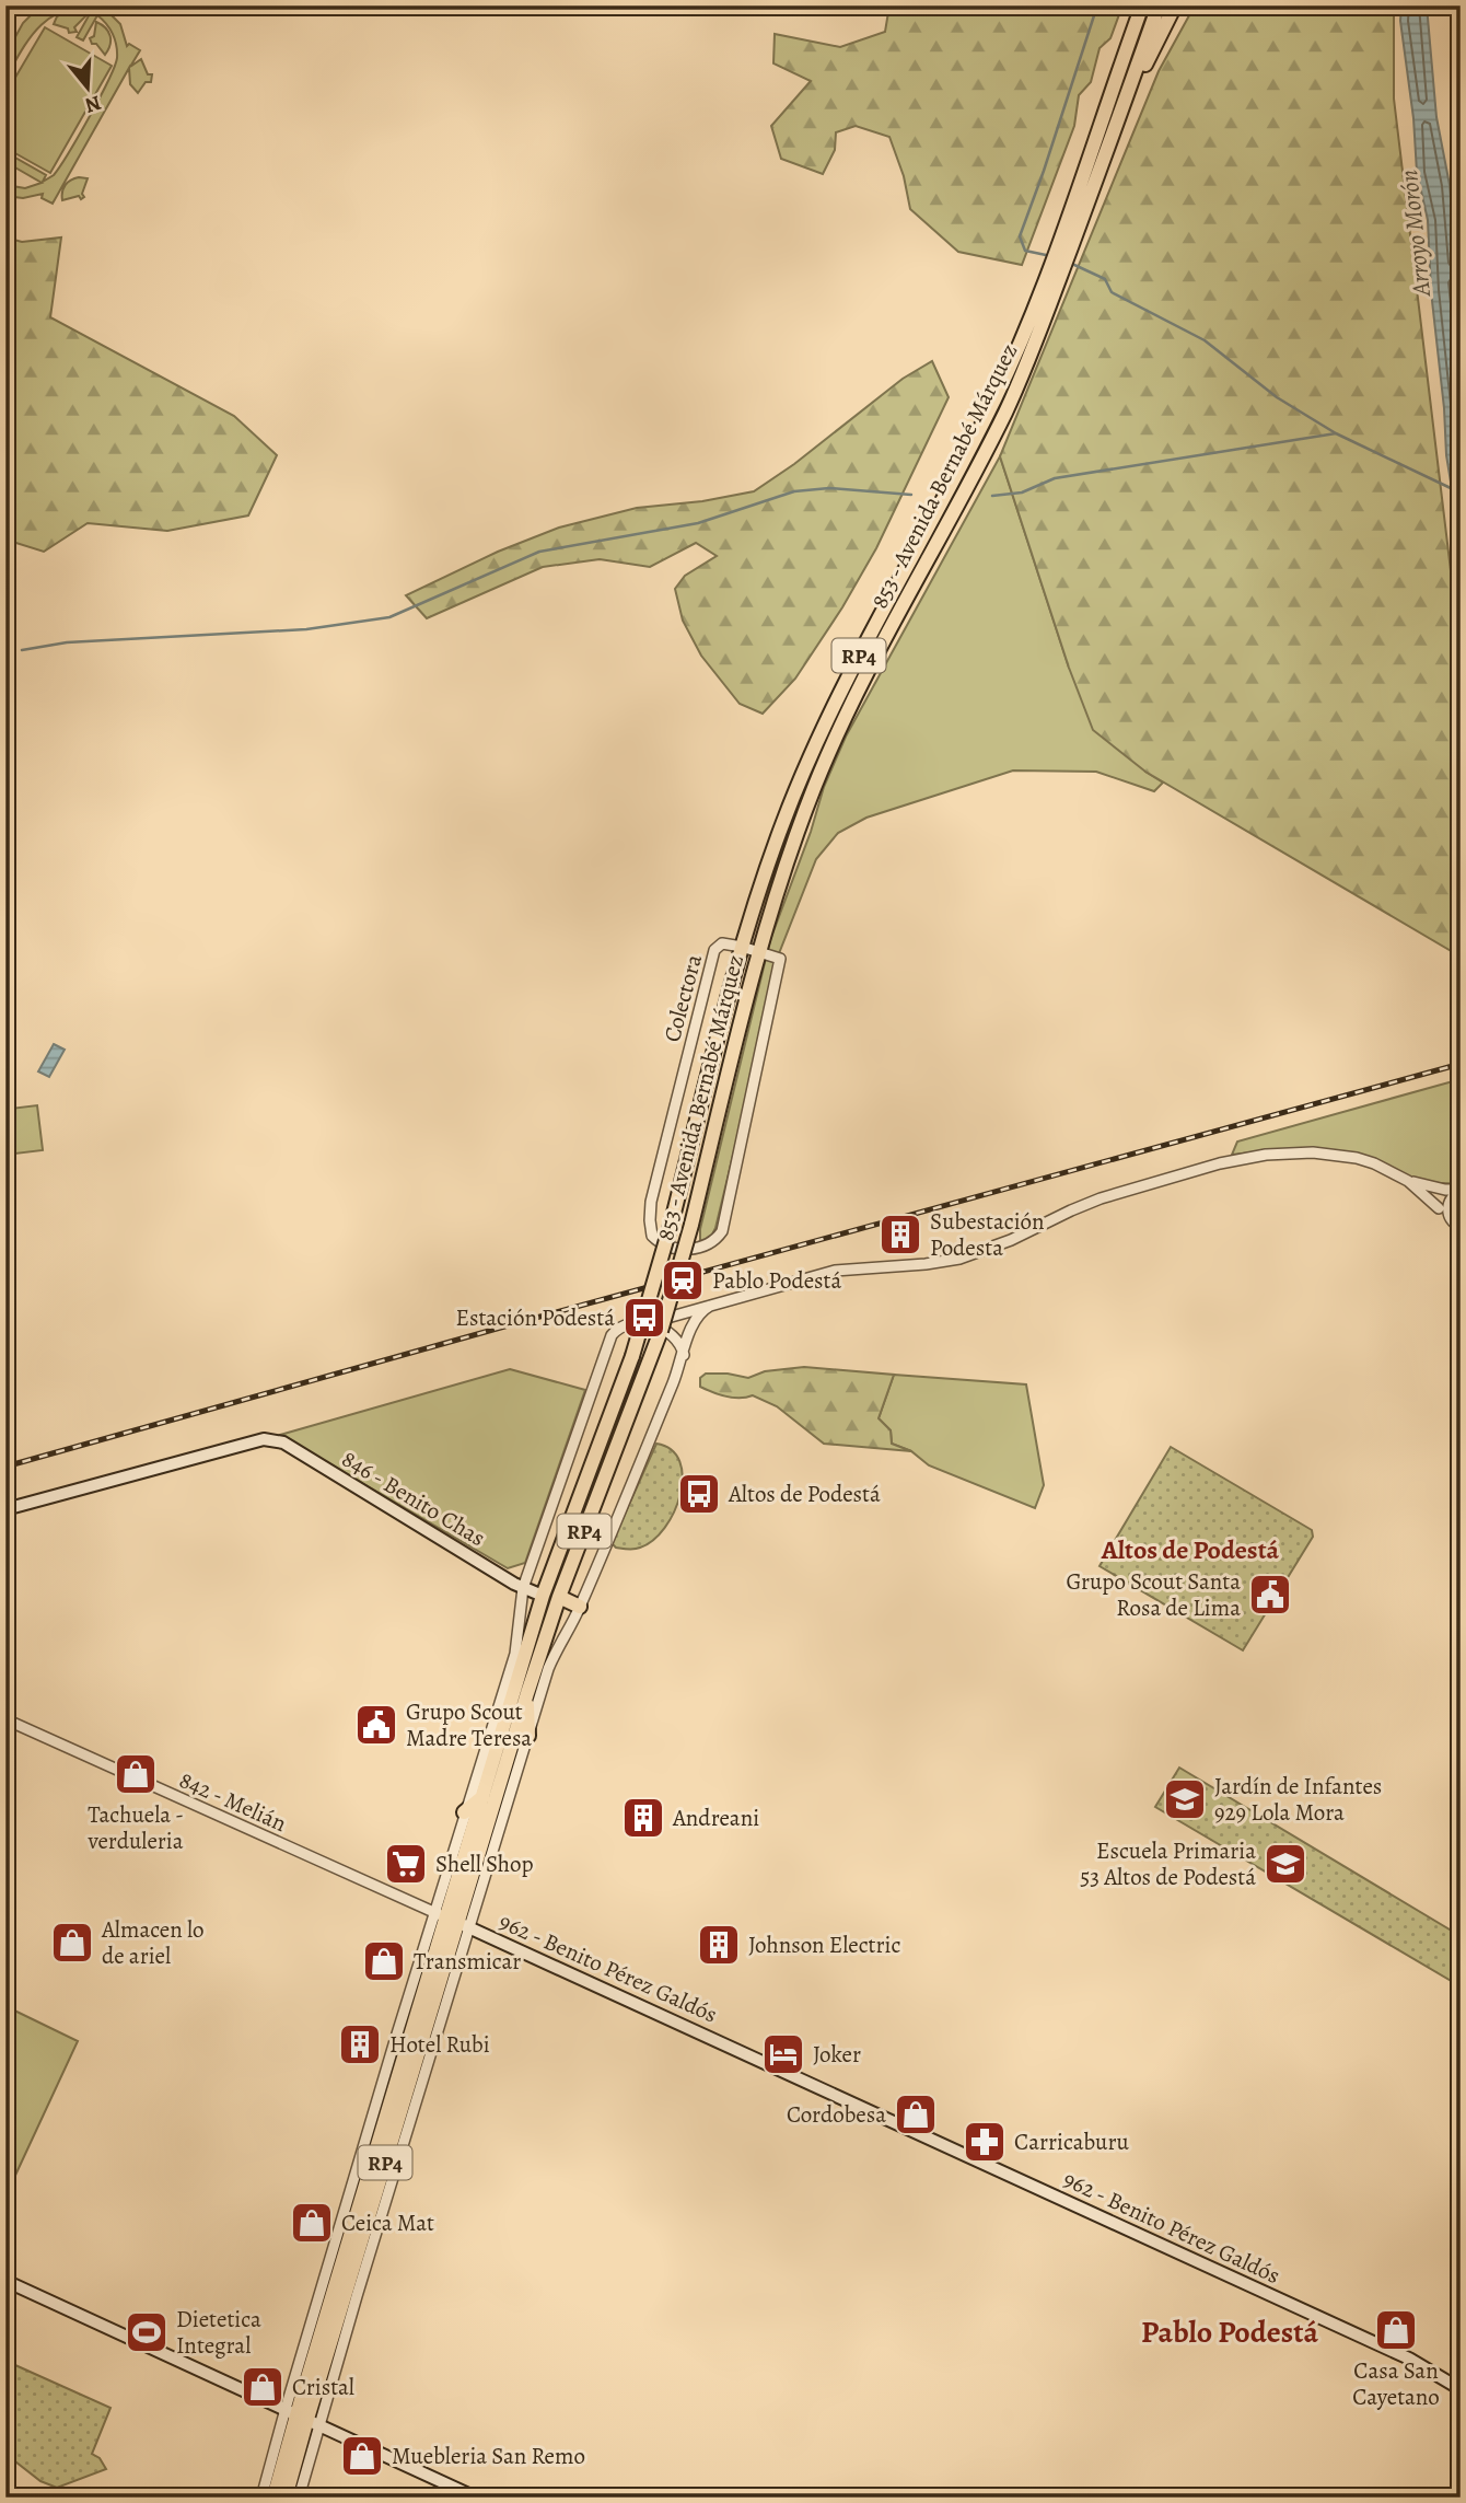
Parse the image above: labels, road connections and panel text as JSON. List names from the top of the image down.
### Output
{
  "streets": {
    "main road": [
      "853 - Avenida Bernabé Márquez",
      "RP4",
      "846 - Benito Chas",
      "962 - Benito Pérez Galdós"
    ],
    "street": ["Colectora", "842 - Melián"]
  },
  "crossings": [
    ["853 - Avenida Bernabé Márquez", "Colectora"],
    ["853 - Avenida Bernabé Márquez", "846 - Benito Chas"],
    ["853 - Avenida Bernabé Márquez", "842 - Melián"],
    ["853 - Avenida Bernabé Márquez", "962 - Benito Pérez Galdós"],
    ["842 - Melián", "962 - Benito Pérez Galdós"]
  ],
  "districts": ["Altos de Podestá", "Pablo Podestá"],
  "water": ["Arroyo Morón"],
  "places": {
    "building": [
      "Subestación Podesta",
      "Andreani",
      "Johnson Electric",
      "Hotel Rubi"
    ],
    "station": ["Pablo Podestá"],
    "bus stop": ["Estación Podestá", "Altos de Podestá"],
    "public building": ["Grupo Scout Santa Rosa de Lima", "Grupo Scout Madre Teresa"],
    "shop": [
      "Tachuela - verduleria",
      "Almacen lo de ariel",
      "Transmicar",
      "Cordobesa",
      "Ceica Mat",
      "Casa San Cayetano",
      "Cristal",
      "Muebleria San Remo"
    ],
    "school or university": ["Jardín de Infantes 929 Lola Mora", "Escuela Primaria 53 Altos de Podestá"],
    "supermarket": ["Shell Shop"],
    "hotel": ["Joker"],
    "pharmacy": ["Carricaburu"],
    "sports": ["Dietetica Integral"]
  },
  "north": "bottom"
}
